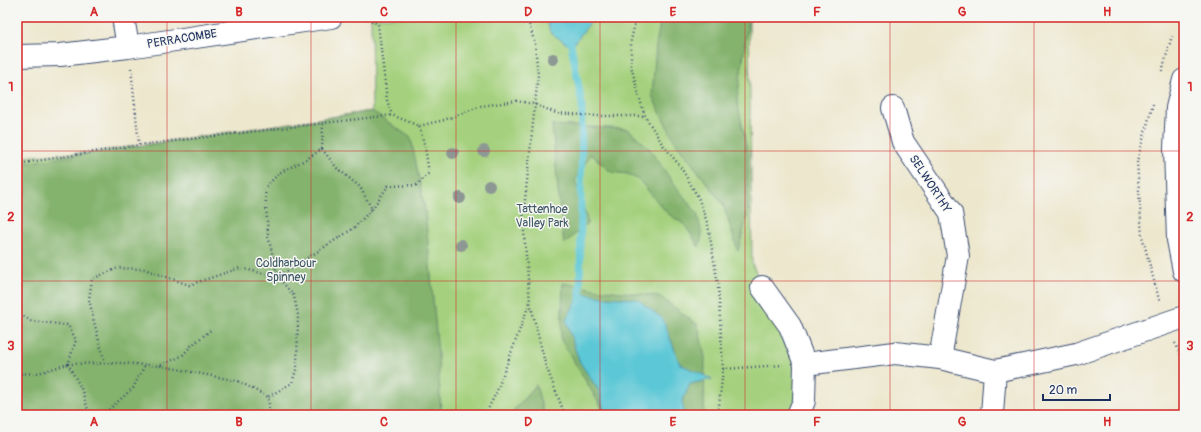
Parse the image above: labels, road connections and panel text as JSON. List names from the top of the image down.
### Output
{
  "streets": {
    "street": ["PERRACOMBE", "SELWORTHY"]
  },
  "parks": ["Tattenhoe Valley Park", "Coldharbour Spinney"],
  "scale_bar": "20 m",
  "grid": {
    "columns": [
      "A",
      "B",
      "C",
      "D",
      "E",
      "F",
      "G",
      "H"
    ],
    "rows": ["1", "2", "3"]
  }
}
